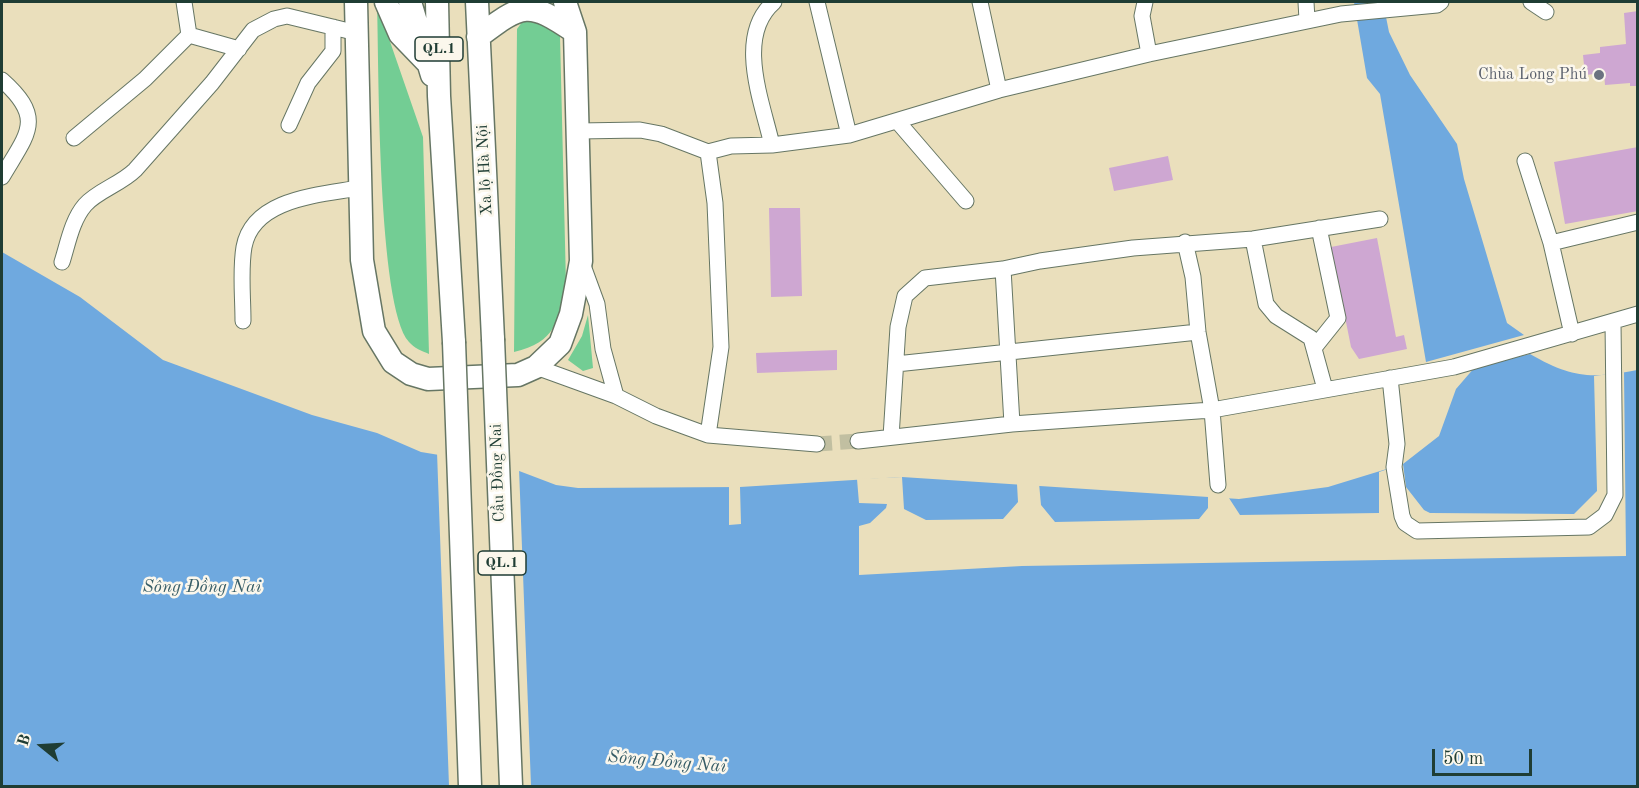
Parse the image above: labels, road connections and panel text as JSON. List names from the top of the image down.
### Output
{
  "streets": {
    "highway": ["QL.1", "Xa lộ Hà Nội", "Cầu Đồng Nai"]
  },
  "crossings": [
    ["Xa lộ Hà Nội", "Cầu Đồng Nai"]
  ],
  "water": ["Sông Đồng Nai"],
  "places": ["Chùa Long Phú"],
  "scale_bar": "50 m",
  "north": "left"
}
